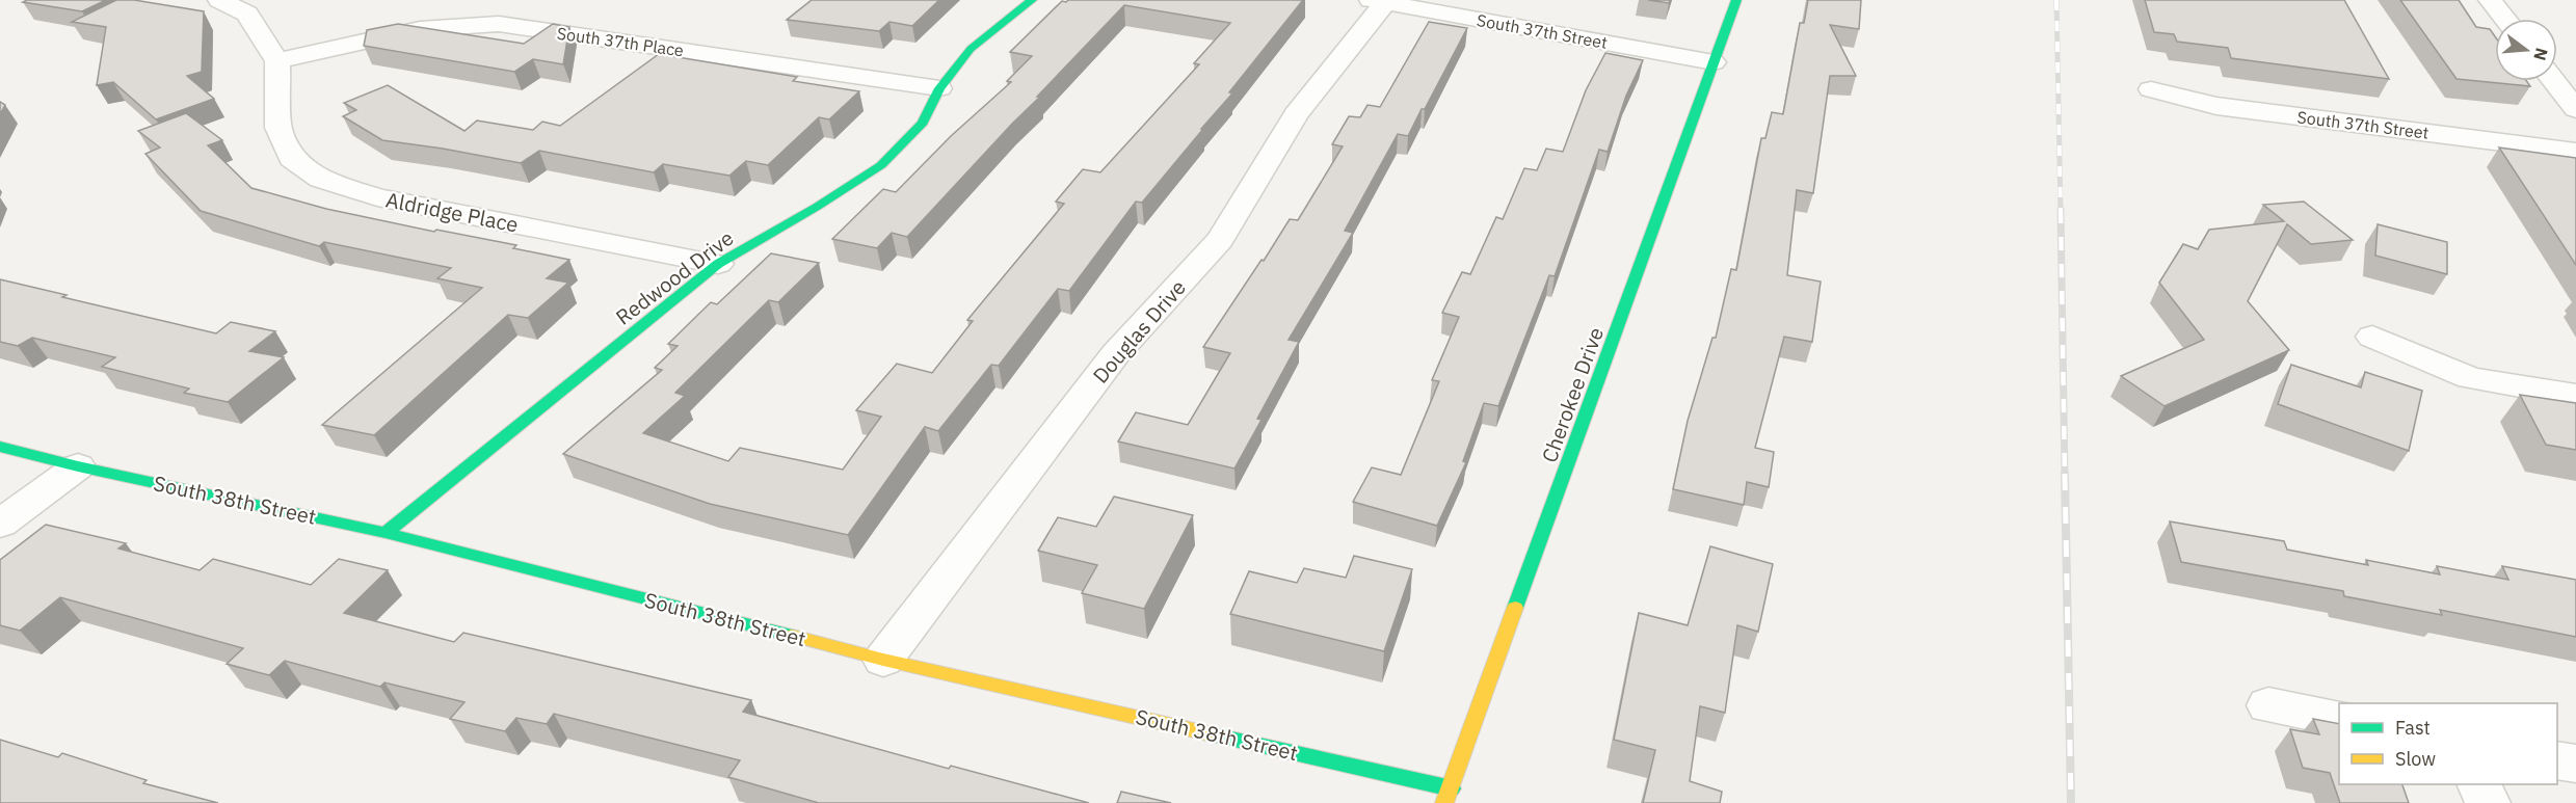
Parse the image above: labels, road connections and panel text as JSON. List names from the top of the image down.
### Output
{
  "streets": {
    "street": [
      "South 37th Street",
      "South 37th Place",
      "Aldridge Place",
      "Redwood Drive",
      "Douglas Drive",
      "Cherokee Drive",
      "South 38th Street"
    ]
  },
  "crossings": [
    ["South 37th Street", "Douglas Drive"],
    ["South 37th Street", "Cherokee Drive"],
    ["South 37th Place", "Aldridge Place"],
    ["South 37th Place", "Redwood Drive"],
    ["Aldridge Place", "Redwood Drive"],
    ["Redwood Drive", "South 38th Street"],
    ["Douglas Drive", "South 38th Street"],
    ["Cherokee Drive", "South 38th Street"]
  ],
  "legend": ["Fast", "Slow"],
  "north": "right"
}
